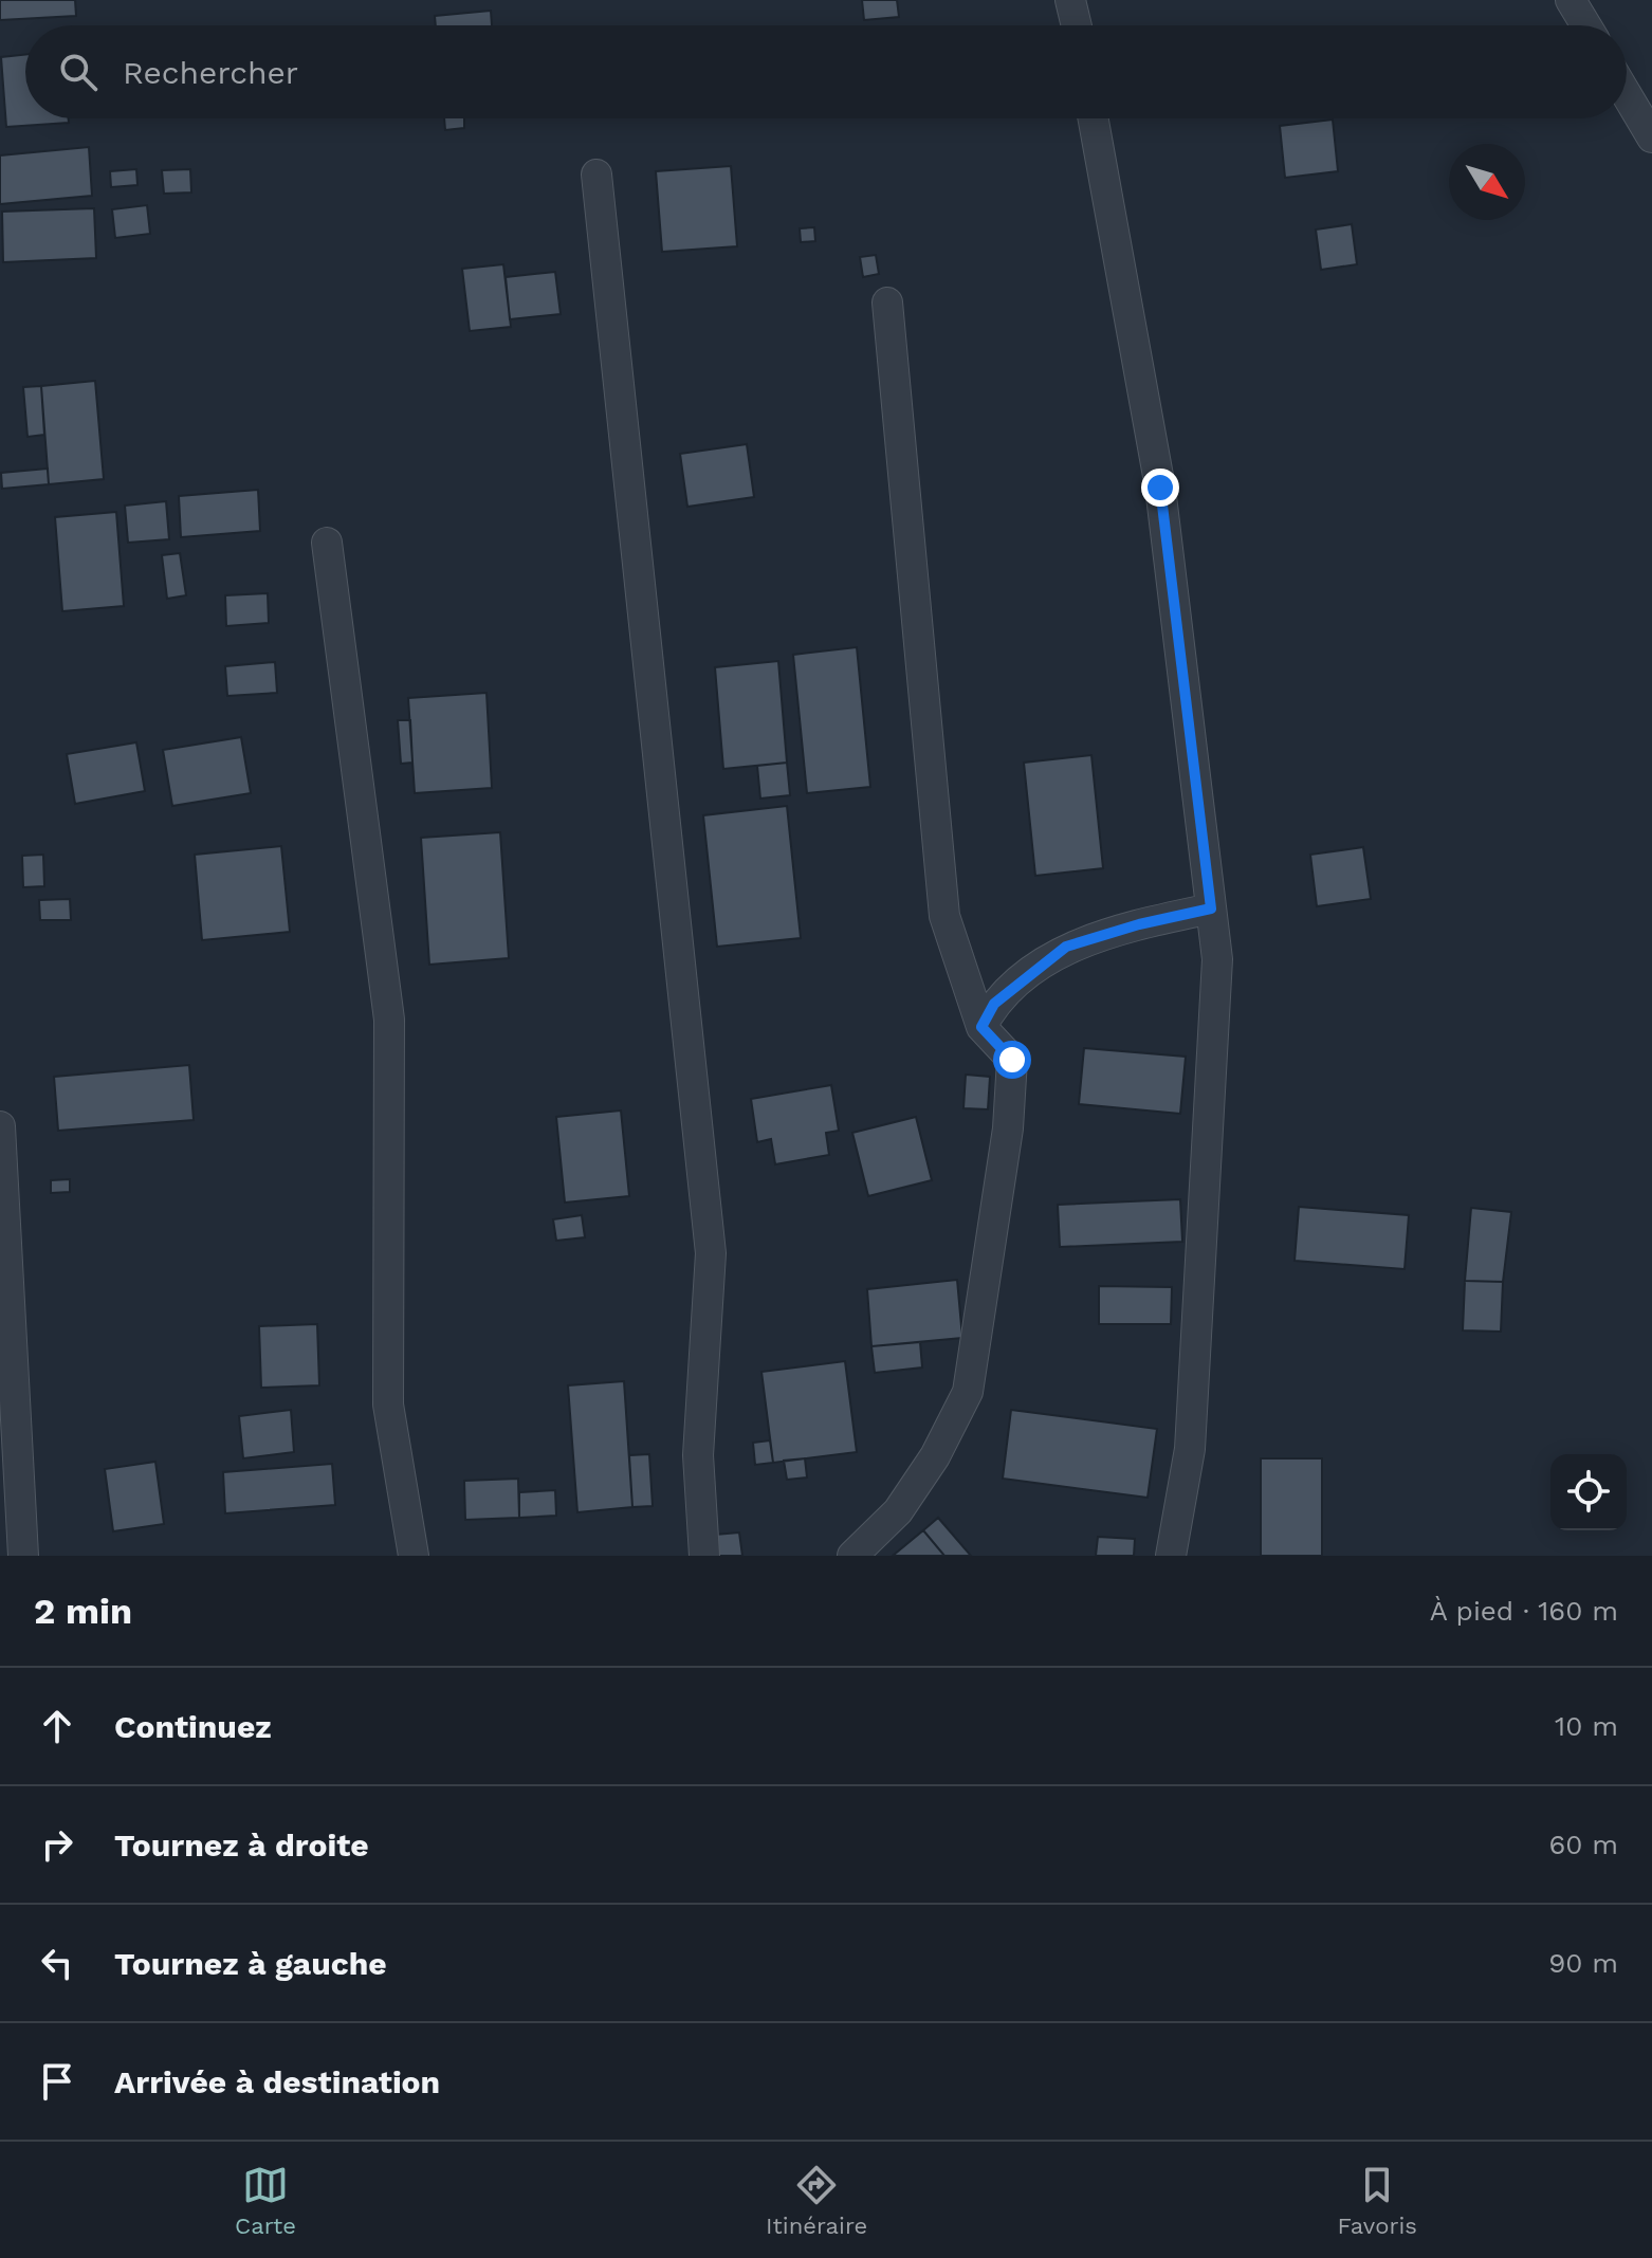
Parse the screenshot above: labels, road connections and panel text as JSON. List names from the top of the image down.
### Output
{
  "north": "bottom right",
  "page": {
    "search": "Rechercher",
    "heading": ["2 min", "À pied · 160 m"],
    "list": [
      ["Continuez", "10 m"],
      ["Tournez à droite", "60 m"],
      ["Tournez à gauche", "90 m"],
      "Arrivée à destination"
    ],
    "nav": ["Carte", "Itinéraire", "Favoris"]
  }
}
